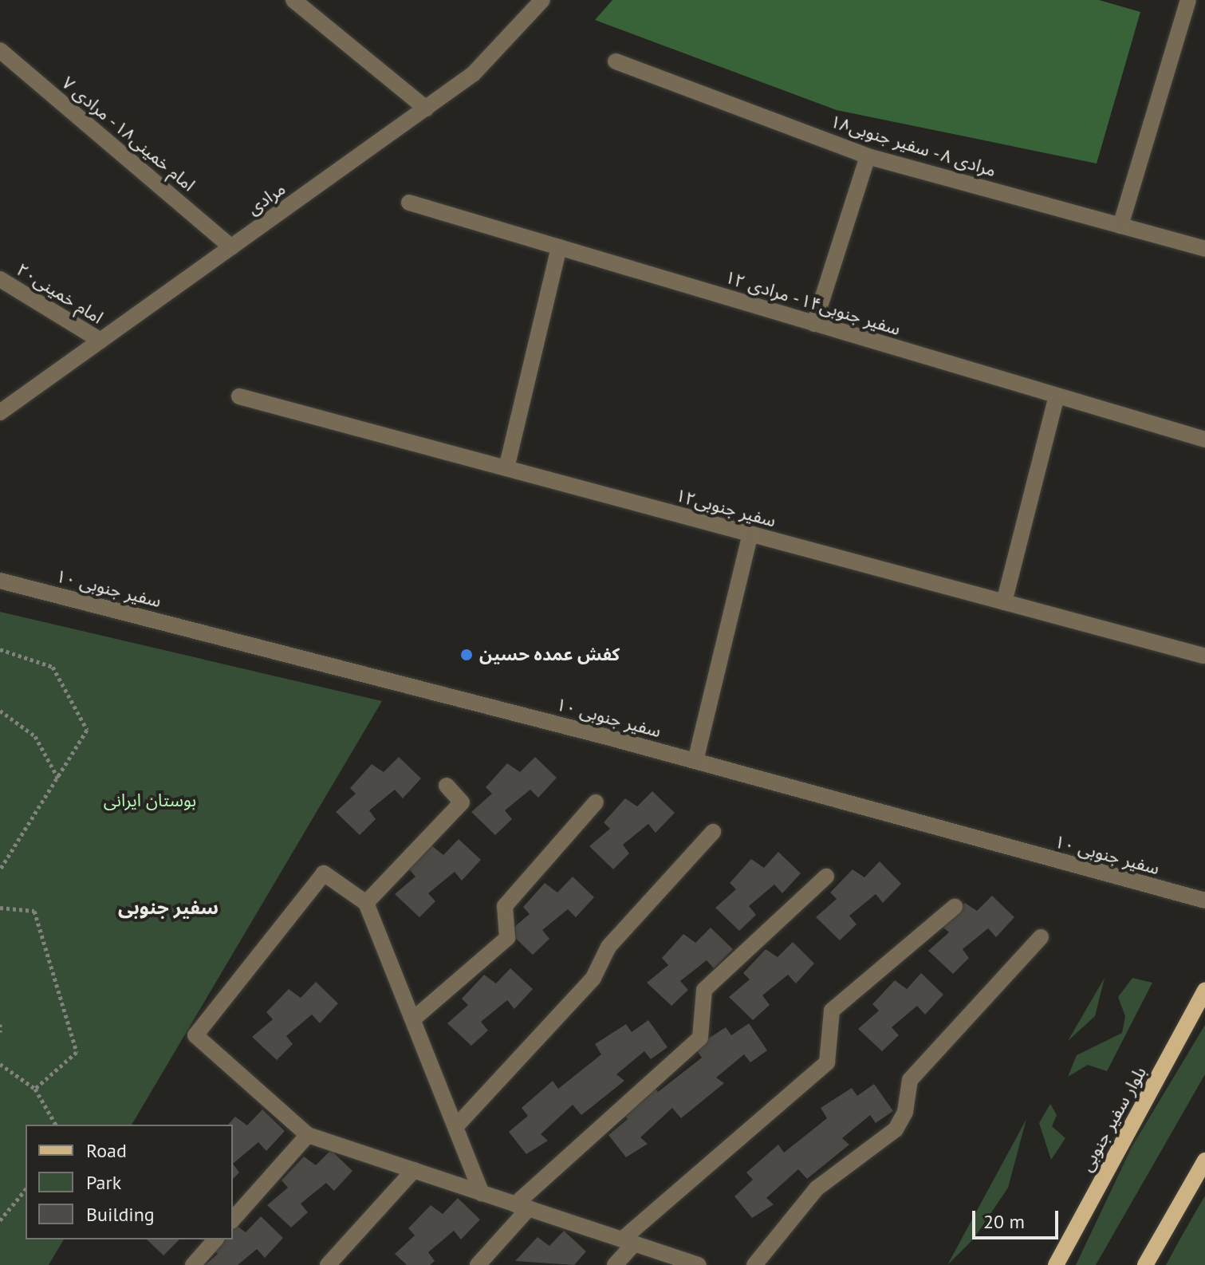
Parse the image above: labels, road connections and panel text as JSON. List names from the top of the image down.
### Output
{
  "streets": {
    "main road": ["بلوار سفیر جنوبی"],
    "street": [
      "امام خمینی۱۸ - مرادی ۷",
      "مرادی ۸ - سفیر جنوبی۱۸",
      "مرادی",
      "امام خمینی۲۰",
      "سفیر جنوبی۱۴ - مرادی ۱۲",
      "سفیر جنوبی۱۲",
      "سفیر جنوبی ۱۰"
    ]
  },
  "crossings": [
    ["امام خمینی۱۸ - مرادی ۷", "مرادی"],
    ["مرادی", "امام خمینی۲۰"]
  ],
  "districts": ["سفیر جنوبی"],
  "parks": ["بوستان ایرانی"],
  "places": ["کفش عمده حسین"],
  "legend": ["Road", "Park", "Building"],
  "scale_bar": "20 m"
}
